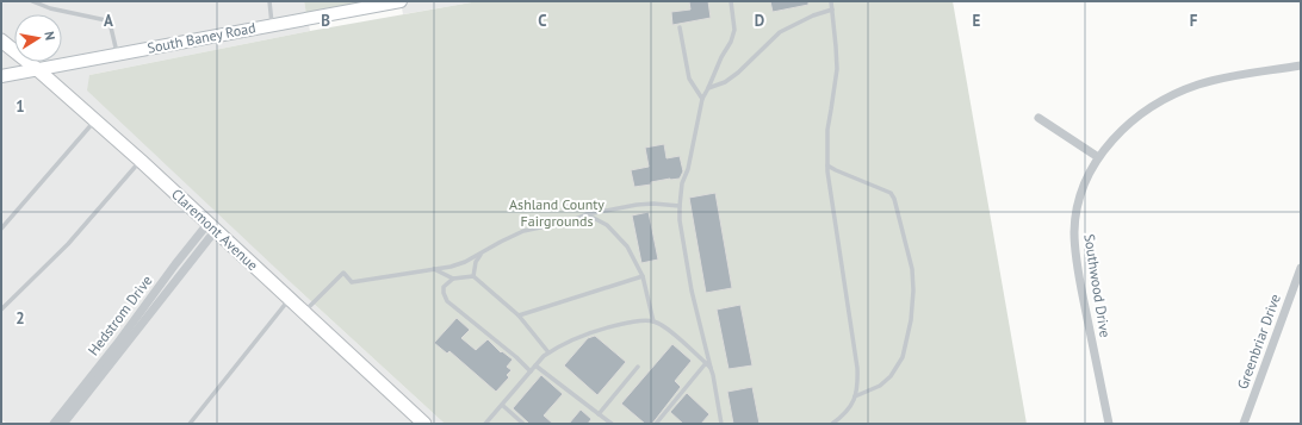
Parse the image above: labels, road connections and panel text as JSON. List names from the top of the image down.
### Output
{
  "streets": {
    "main road": ["Claremont Avenue"],
    "street": [
      "South Baney Road",
      "Southwood Drive",
      "Hedstrom Drive",
      "Greenbriar Drive"
    ]
  },
  "crossings": [
    ["South Baney Road", "Claremont Avenue"],
    ["Claremont Avenue", "Hedstrom Drive"]
  ],
  "parks": ["Ashland County Fairgrounds"],
  "north": "right",
  "grid": {
    "columns": [
      "A",
      "B",
      "C",
      "D",
      "E",
      "F"
    ],
    "rows": ["1", "2"]
  }
}
